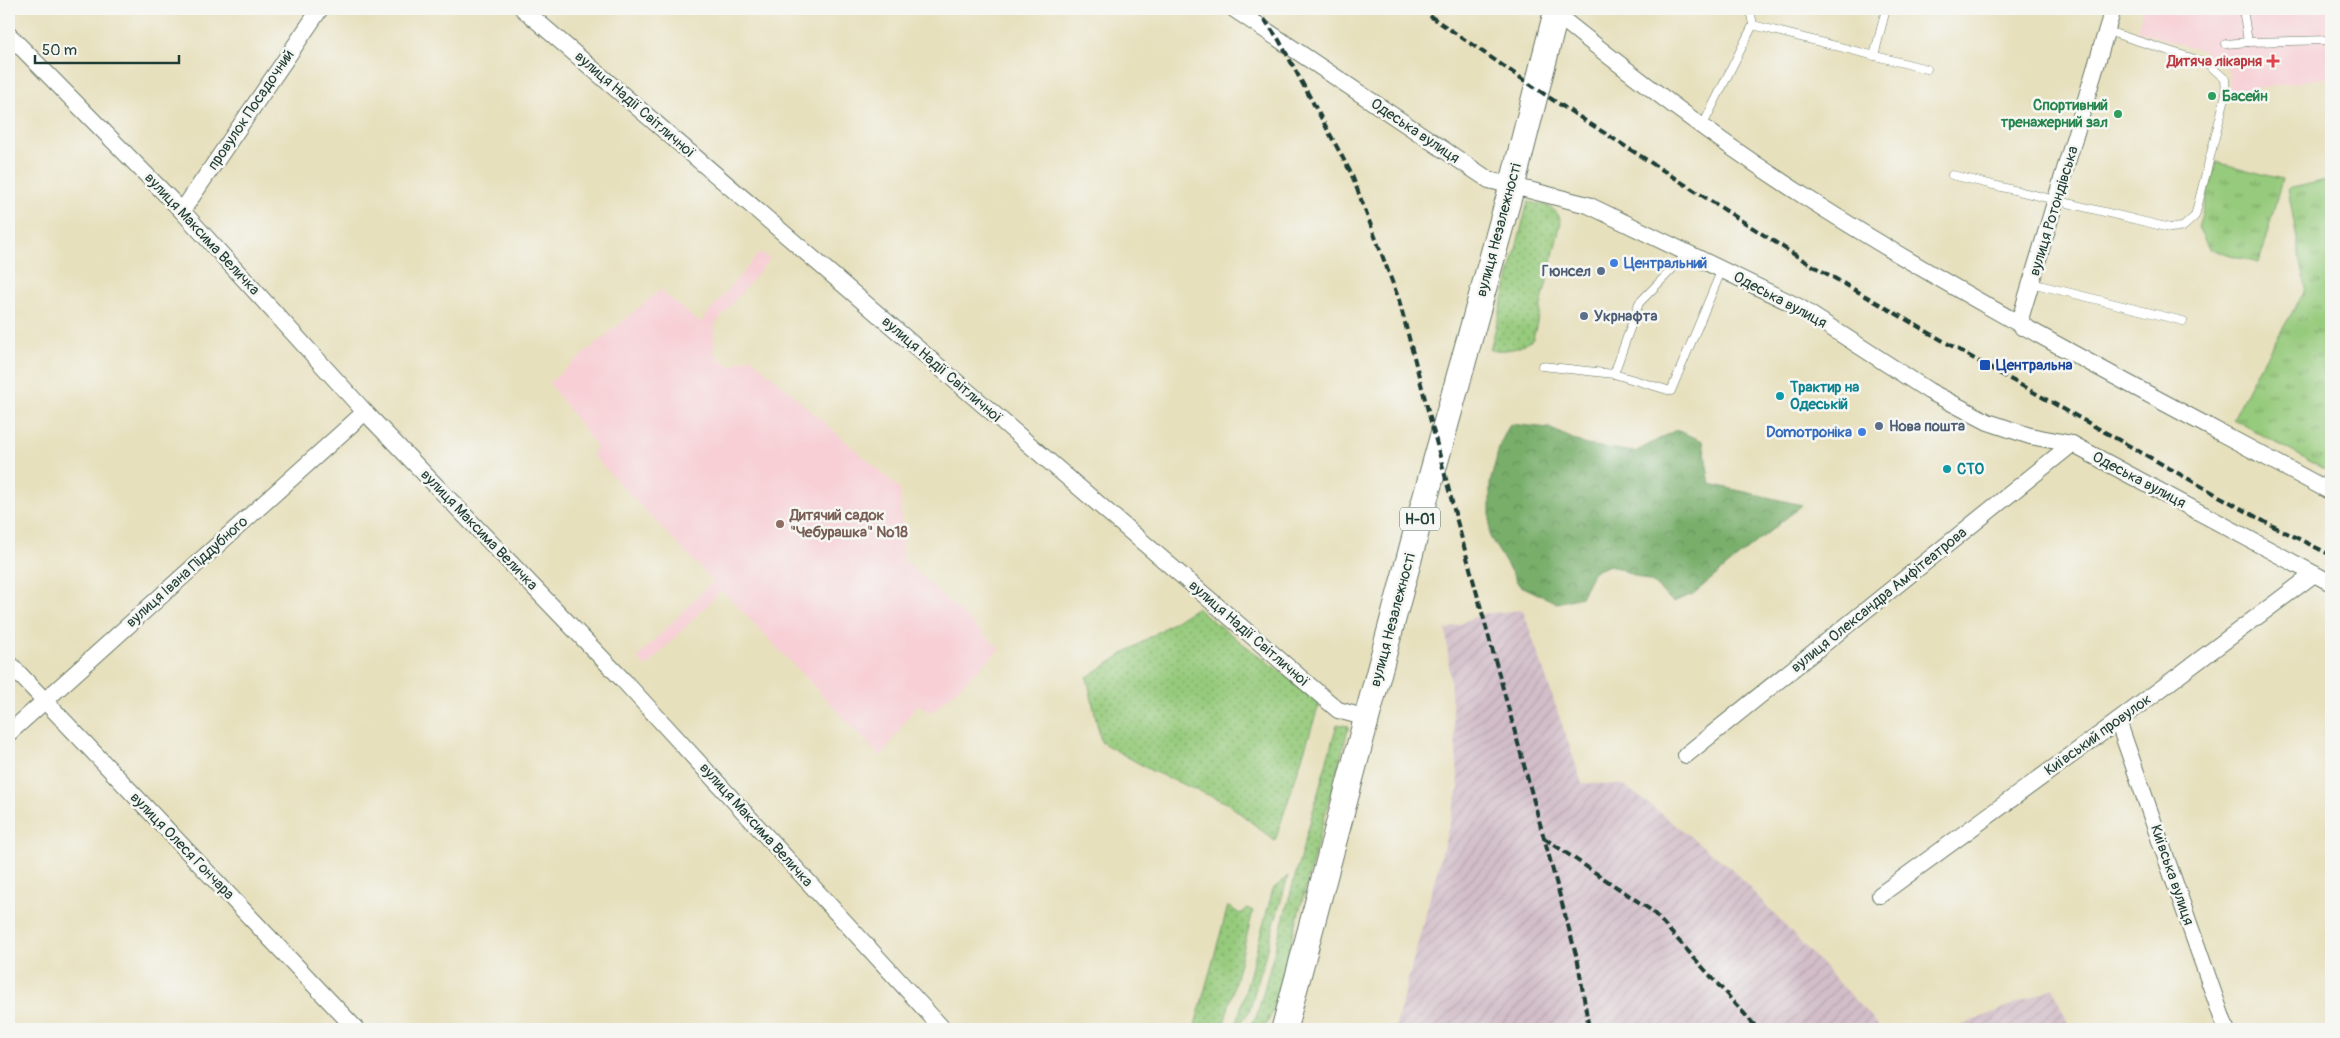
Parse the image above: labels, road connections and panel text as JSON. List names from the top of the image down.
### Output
{
  "streets": {
    "main road": ["вулиця Незалежності", "Н-01"],
    "street": [
      "вулиця Надії Світличної",
      "провулок Посадочний",
      "Одеська вулиця",
      "вулиця Ротондівська",
      "вулиця Максима Величка",
      "вулиця Івана Піддубного",
      "вулиця Олександра Амфітеатрова",
      "Київський провулок",
      "вулиця Олеся Гончара",
      "Київська вулиця"
    ]
  },
  "crossings": [
    ["вулиця Надії Світличної", "вулиця Незалежності"],
    ["провулок Посадочний", "вулиця Максима Величка"],
    ["Одеська вулиця", "вулиця Незалежності"],
    ["Одеська вулиця", "вулиця Олександра Амфітеатрова"],
    ["Одеська вулиця", "Київський провулок"],
    ["вулиця Максима Величка", "вулиця Івана Піддубного"],
    ["вулиця Івана Піддубного", "вулиця Олеся Гончара"],
    ["Київський провулок", "Київська вулиця"]
  ],
  "places": {
    "health": ["Дитяча лікарня"],
    "other": [
      "Басейн",
      "Спортивний тренажерний зал",
      "Центральний",
      "Гюнсел",
      "Укрнафта",
      "Трактир на Одеській",
      "Нова пошта",
      "Domoтроніка",
      "СТО",
      "Дитячий садок \"Чебурашка\" №18"
    ],
    "transit": ["Центральна"]
  },
  "scale_bar": "50 m"
}
